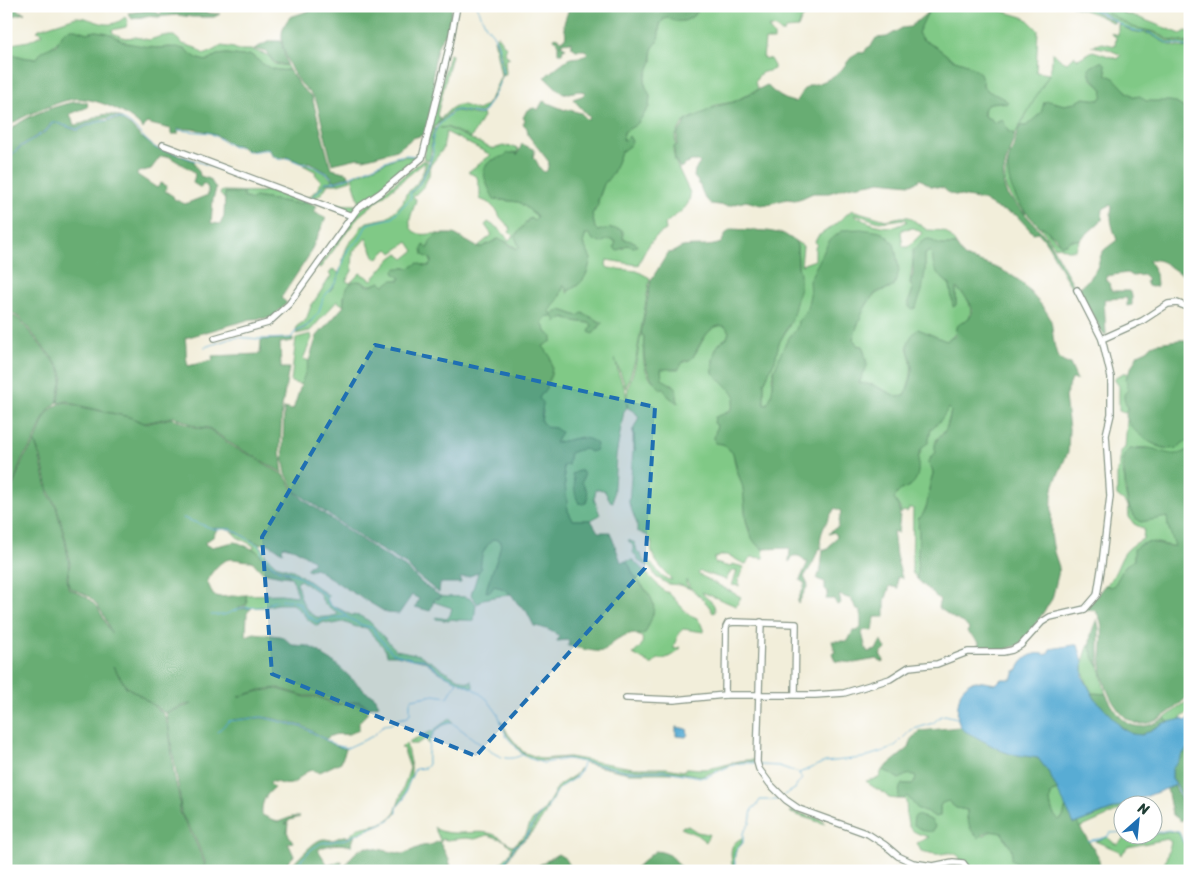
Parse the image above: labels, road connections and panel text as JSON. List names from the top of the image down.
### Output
{
  "north": "top right"
}
